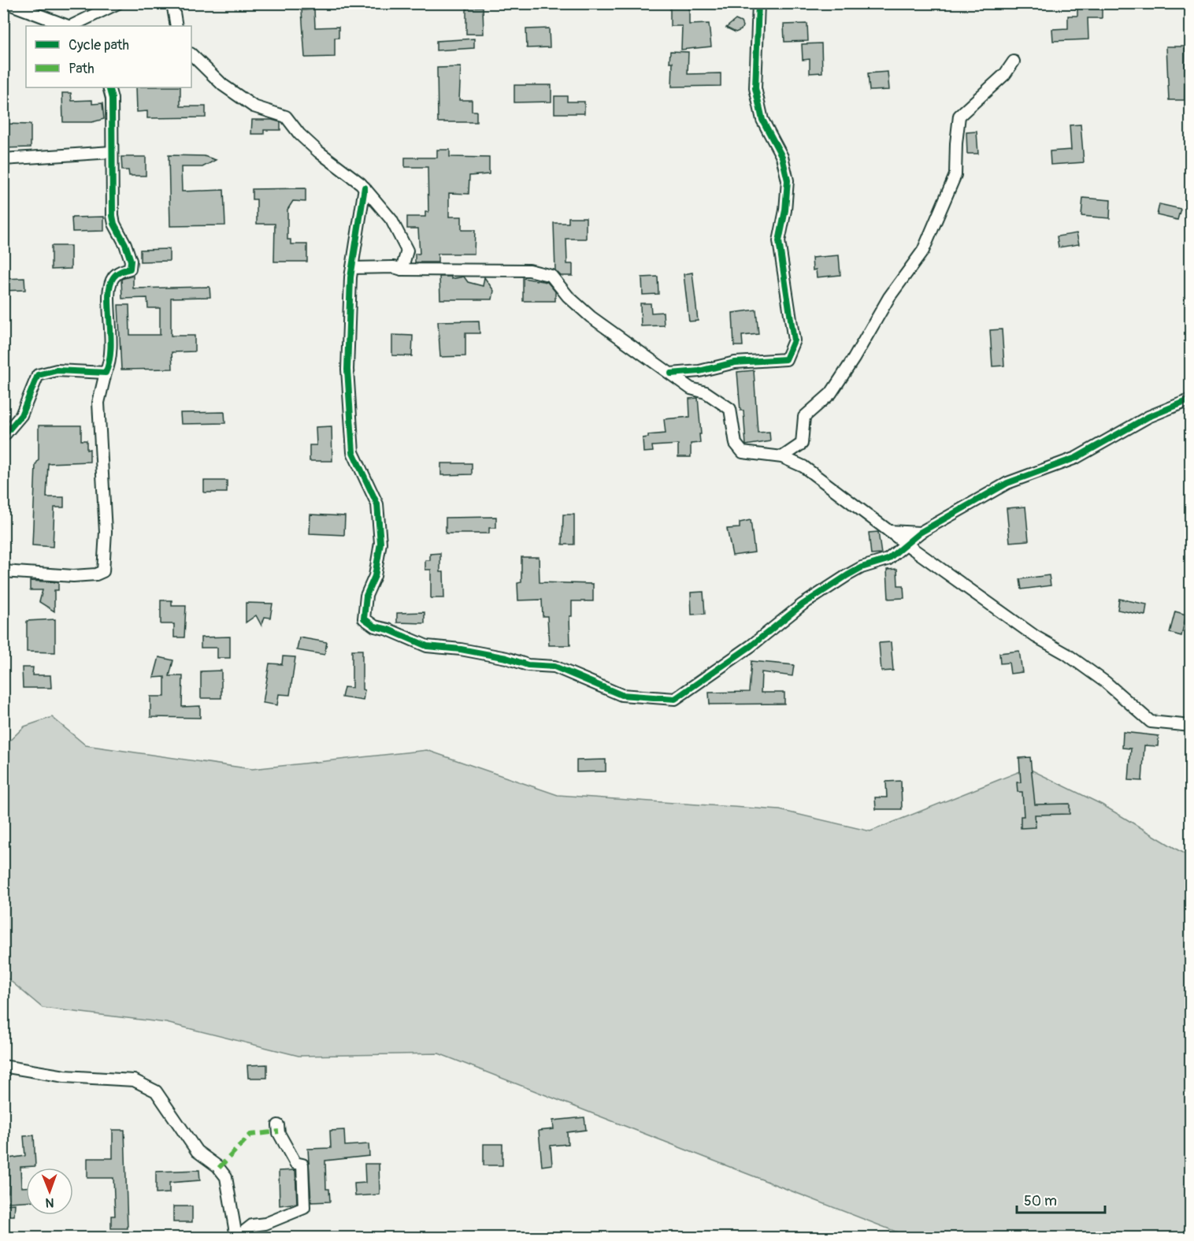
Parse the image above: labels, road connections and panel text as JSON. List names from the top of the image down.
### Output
{
  "legend": ["Cycle path", "Path"],
  "scale_bar": "50 m",
  "north": "bottom"
}
